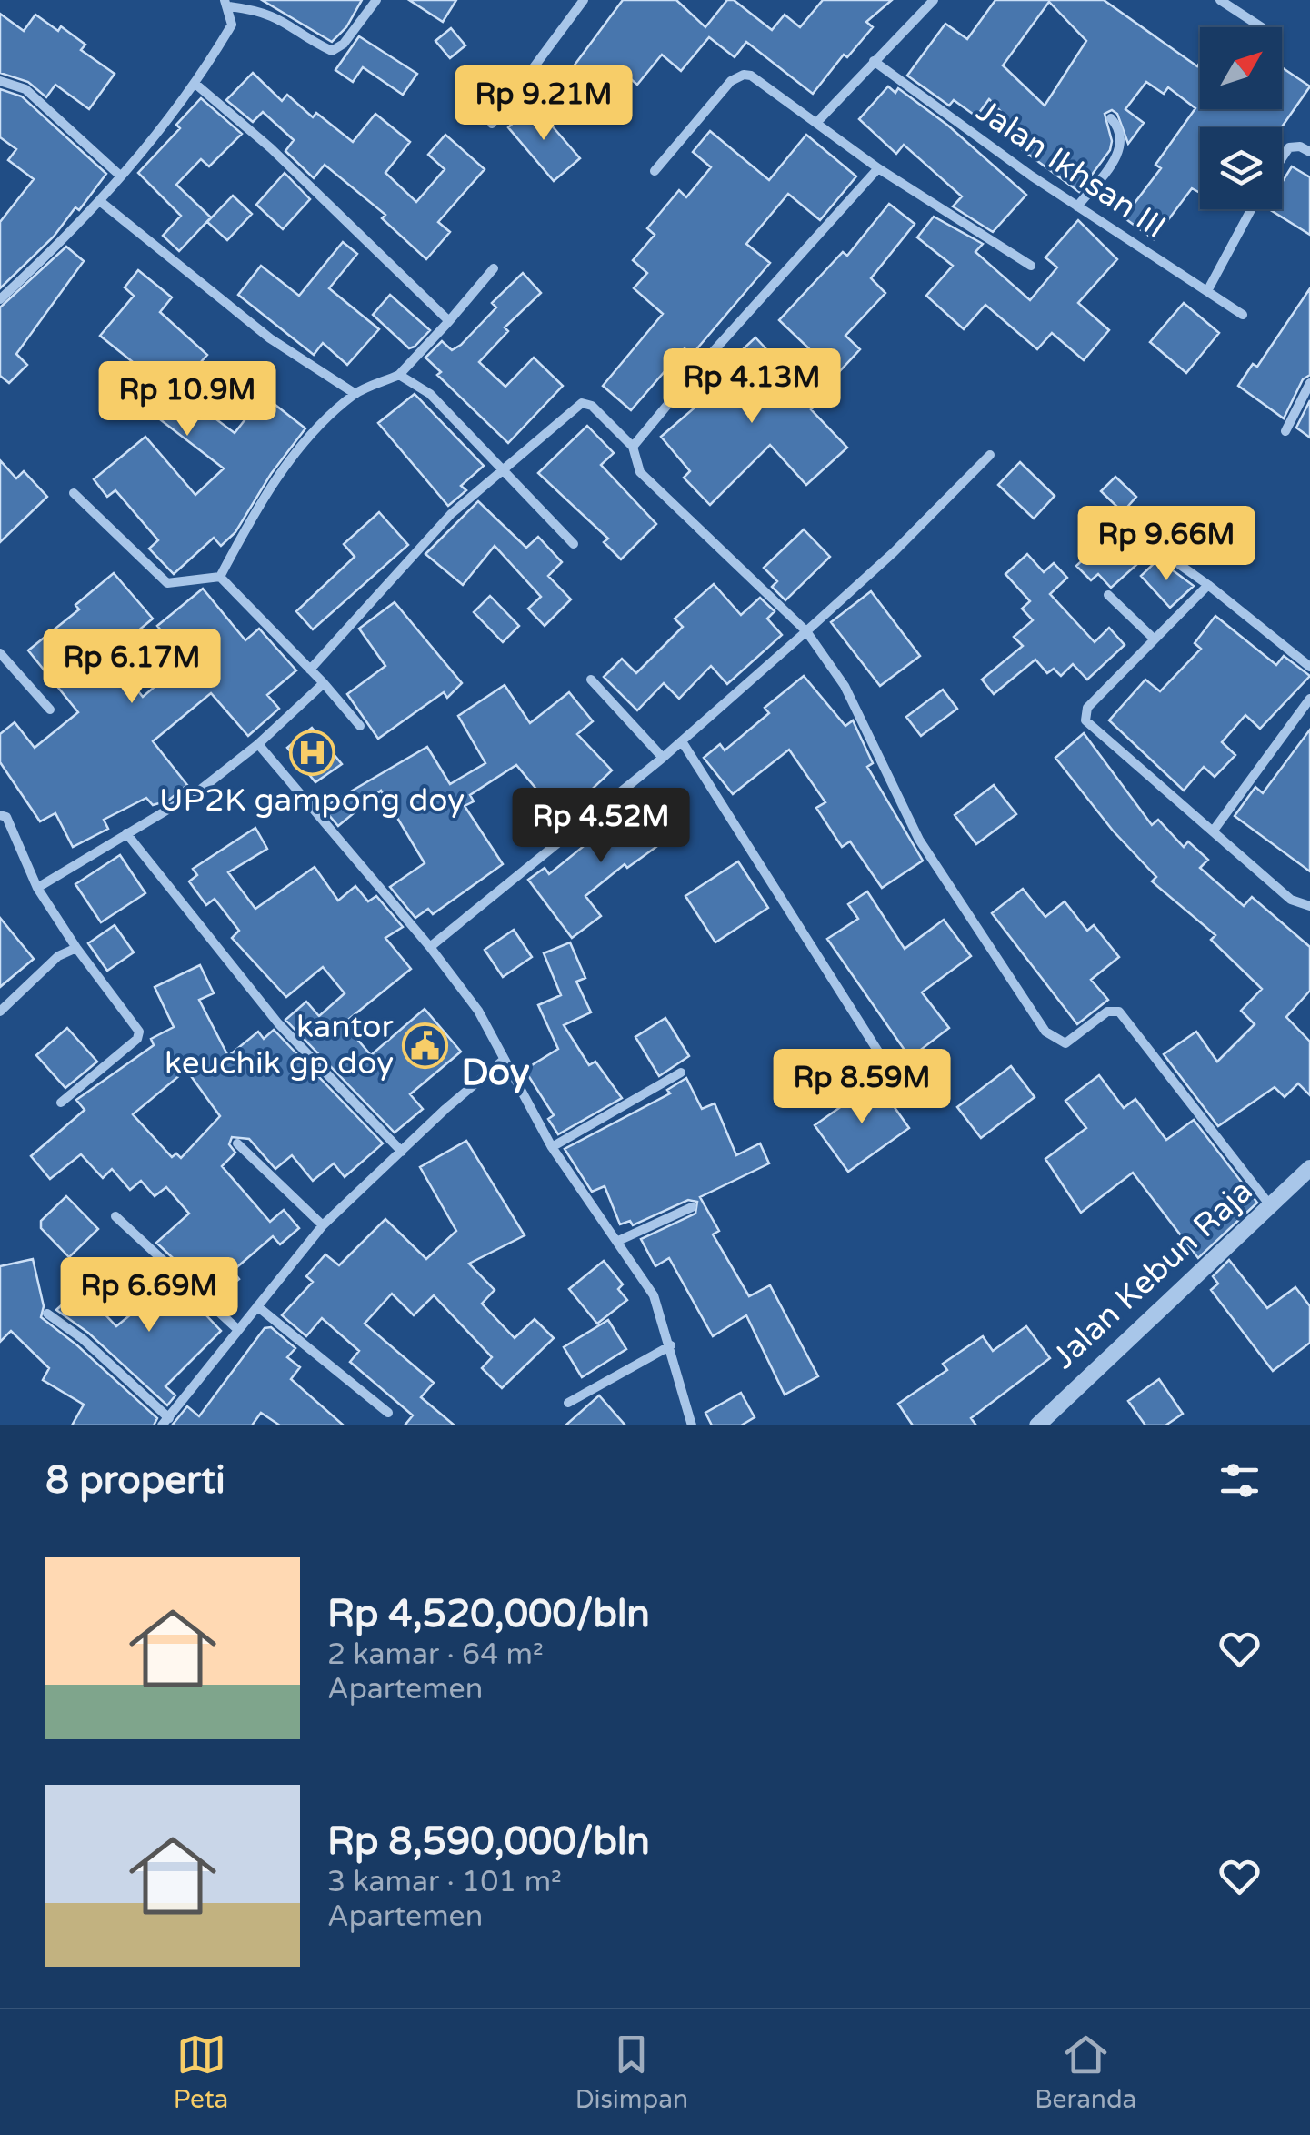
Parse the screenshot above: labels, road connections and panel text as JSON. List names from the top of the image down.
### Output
{
  "streets": {
    "street": ["Jalan Ikhsan III", "Jalan Kebun Raja"]
  },
  "districts": ["Doy"],
  "places": {
    "hospital": ["UP2K gampong doy"],
    "public building": ["kantor keuchik gp doy"]
  },
  "north": "top right",
  "page": {
    "price": [
      "Rp 9.21M",
      "Rp 4.13M",
      "Rp 10.9M",
      "Rp 9.66M",
      "Rp 6.17M",
      "Rp 4.52M",
      "Rp 8.59M",
      "Rp 6.69M"
    ],
    "heading": "8 properti",
    "list": [
      {
        "name": "Rp 4,520,000/bln",
        "note": "2 kamar · 64 m² · Apartemen"
      },
      {
        "name": "Rp 8,590,000/bln",
        "note": "3 kamar · 101 m² · Apartemen"
      }
    ],
    "tabs": ["Peta", "Disimpan", "Beranda"]
  }
}
